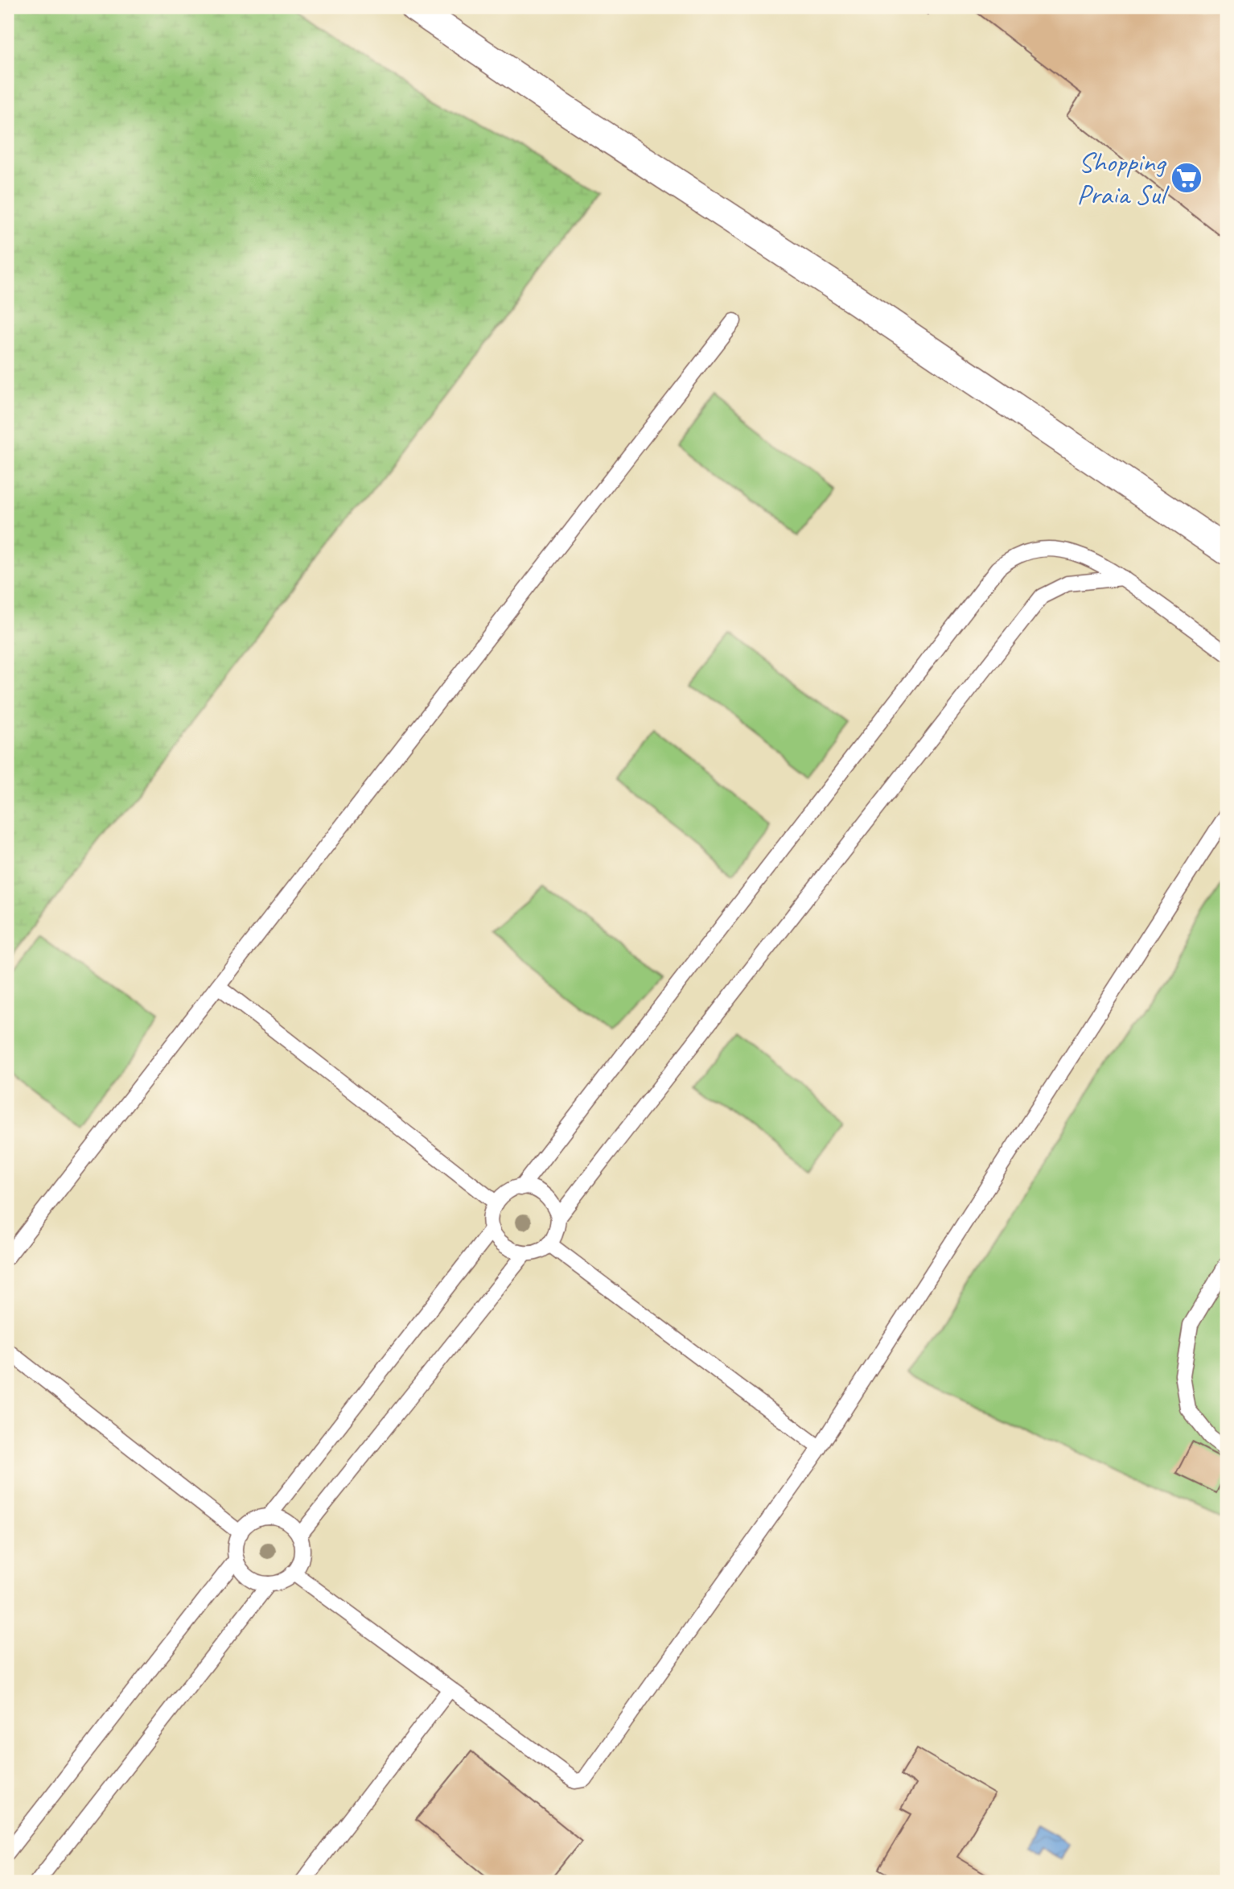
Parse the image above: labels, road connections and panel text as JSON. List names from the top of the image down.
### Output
{
  "places": {
    "supermarket": ["Shopping Praia Sul"]
  }
}
